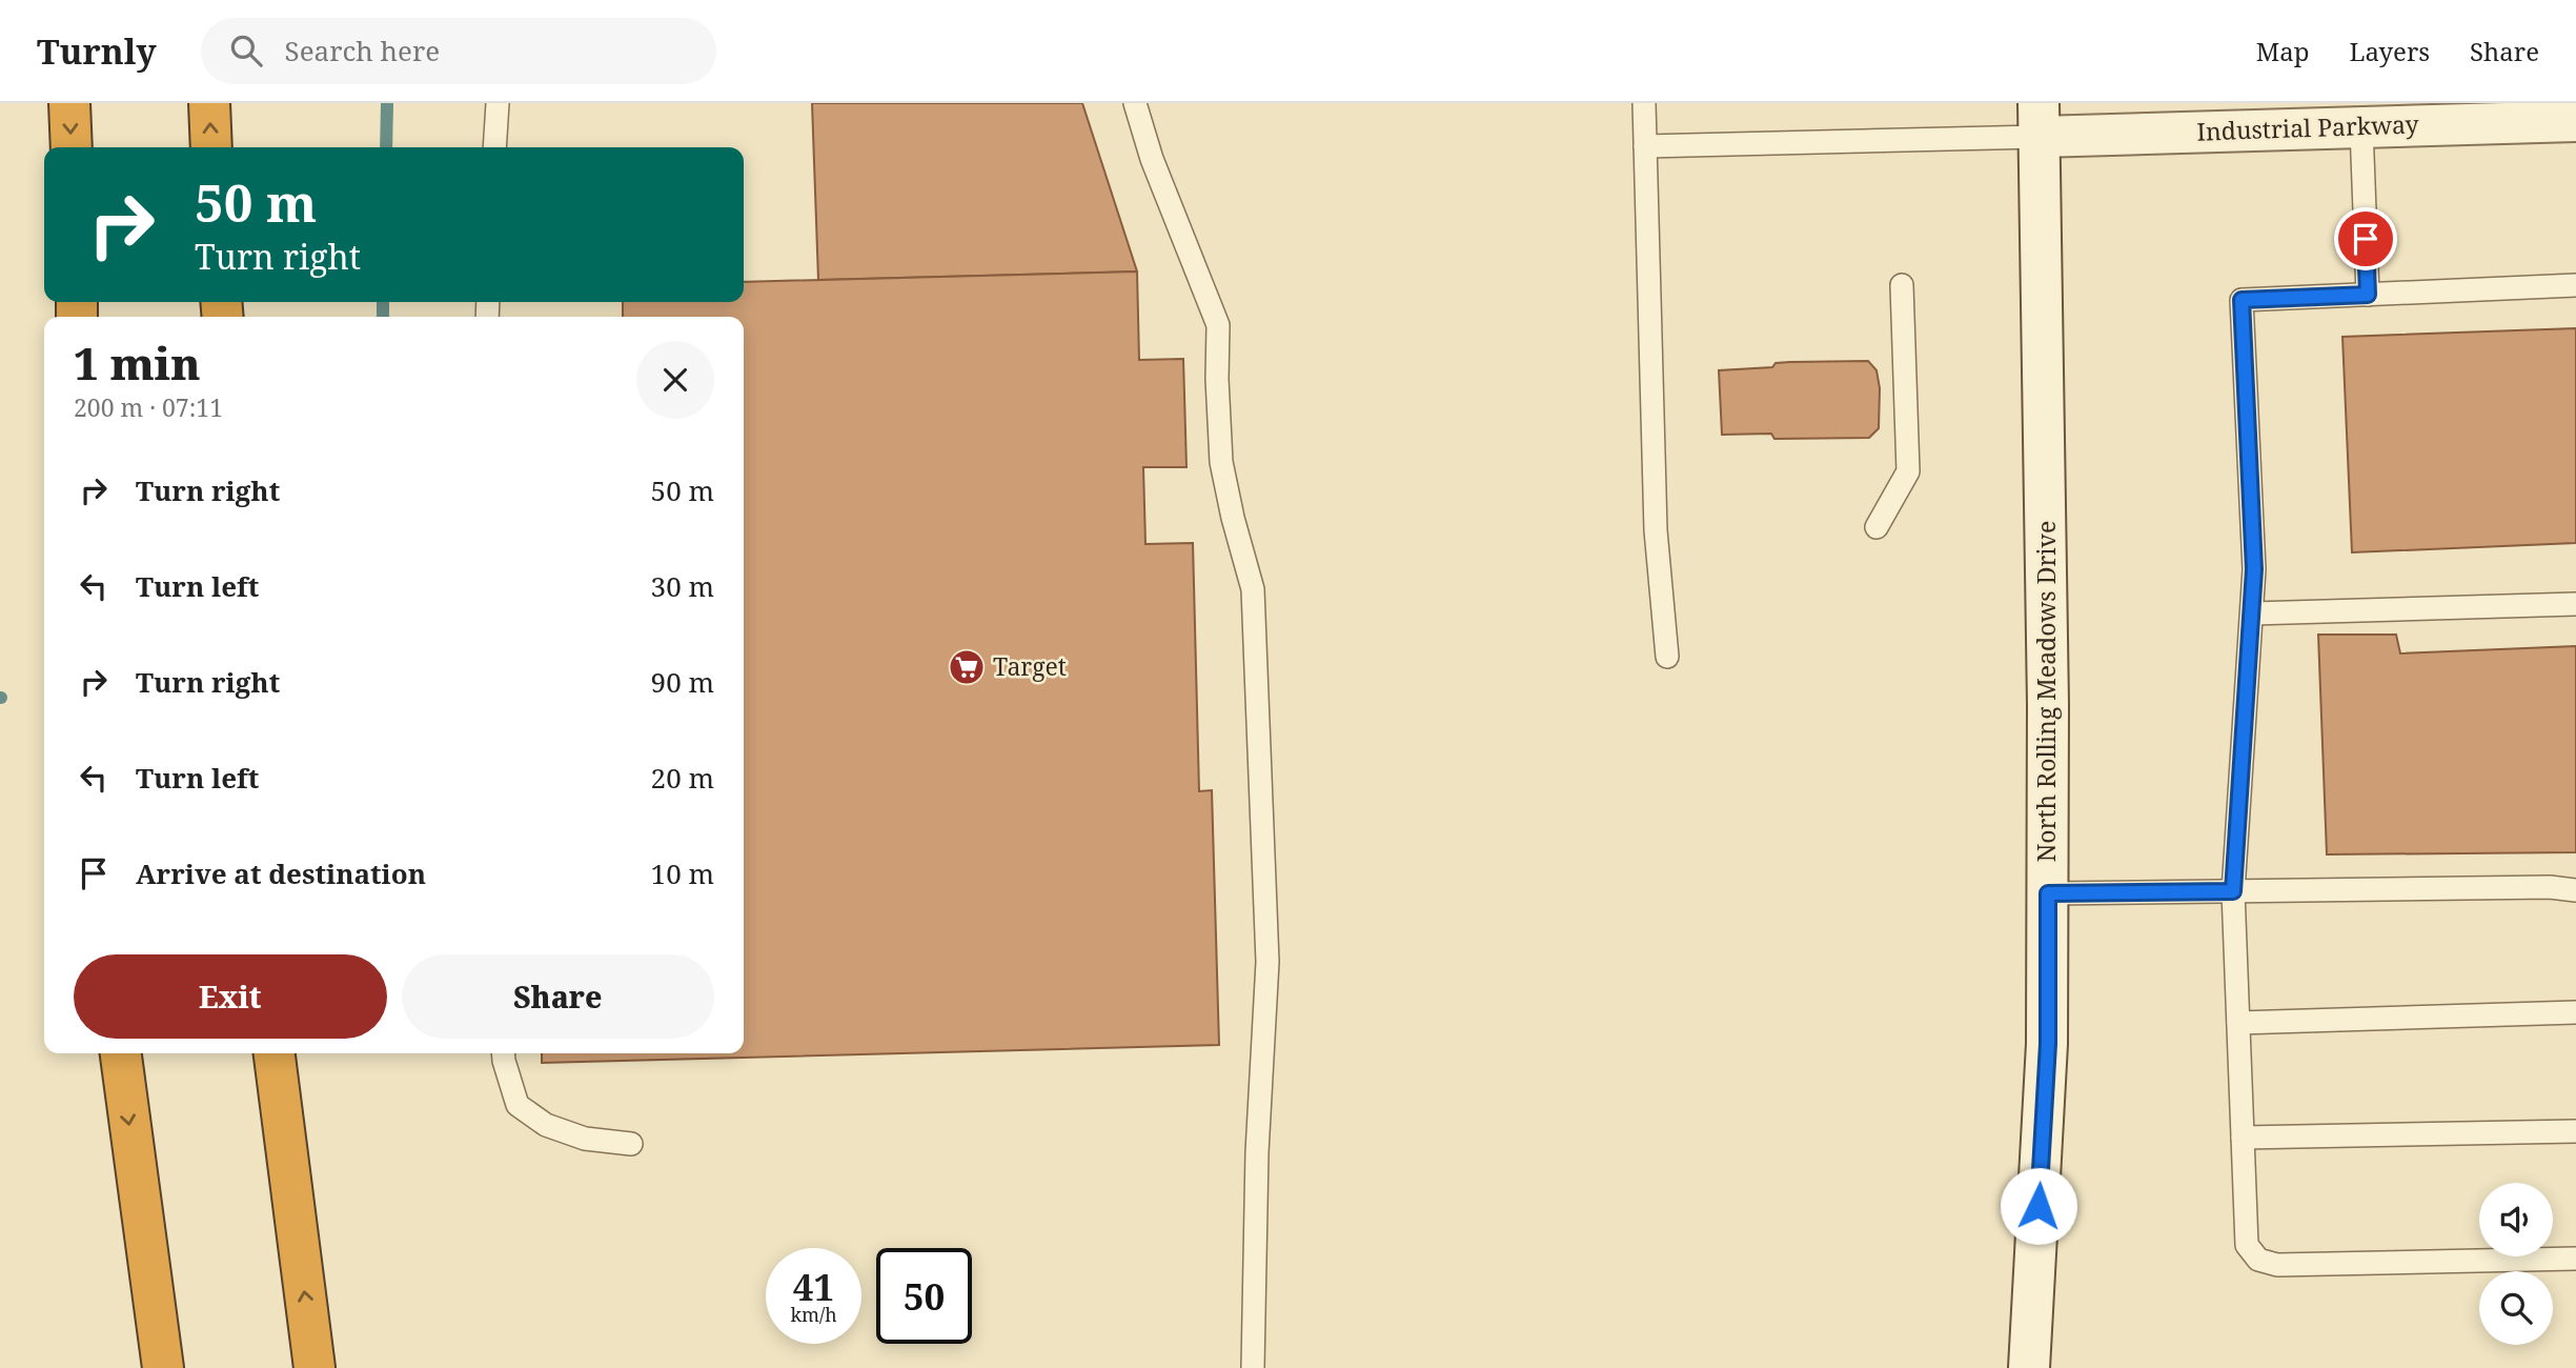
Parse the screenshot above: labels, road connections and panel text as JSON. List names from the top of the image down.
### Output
{
  "streets": {
    "main road": ["Industrial Parkway", "North Rolling Meadows Drive"]
  },
  "crossings": [
    ["Industrial Parkway", "North Rolling Meadows Drive"]
  ],
  "places": {
    "supermarket": ["Target"]
  },
  "page": {
    "header": "Turnly",
    "search": "Search here",
    "nav": ["Map", "Layers", "Share"],
    "turn": ["50 m", "Turn right"],
    "heading": ["1 min", "200 m · 07:11"],
    "list": [
      {
        "name": "Turn right",
        "value": "50 m"
      },
      {
        "name": "Turn left",
        "value": "30 m"
      },
      {
        "name": "Turn right",
        "value": "90 m"
      },
      {
        "name": "Turn left",
        "value": "20 m"
      },
      {
        "name": "Arrive at destination",
        "value": "10 m"
      }
    ],
    "buttons": ["Exit", "Share"],
    "speed": "41 km/h",
    "limit": "50"
  }
}
